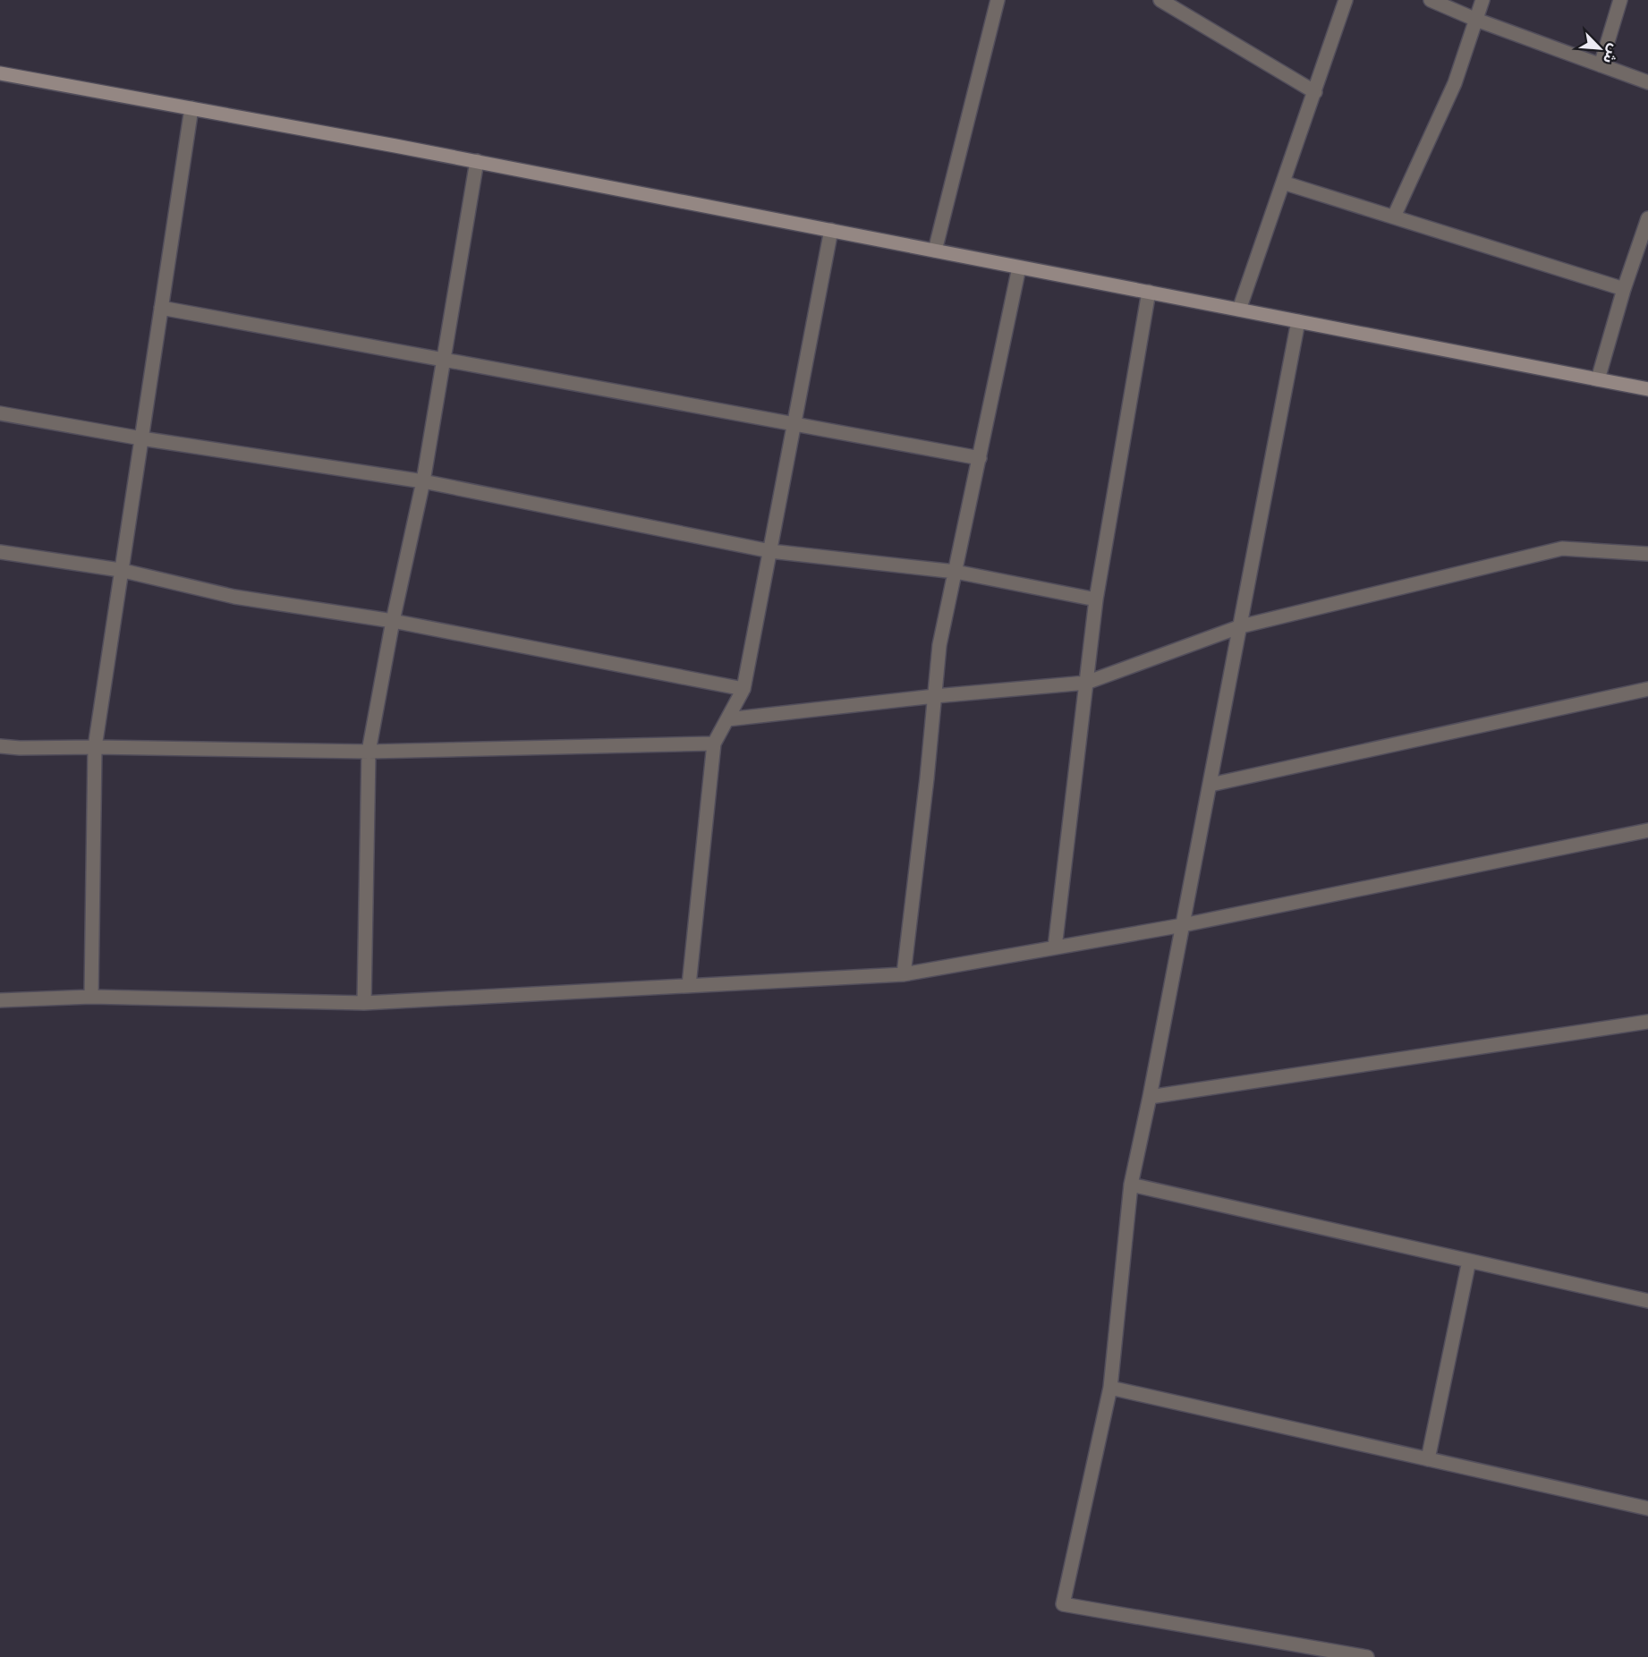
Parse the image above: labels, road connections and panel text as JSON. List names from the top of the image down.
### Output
{
  "north": "bottom right"
}
